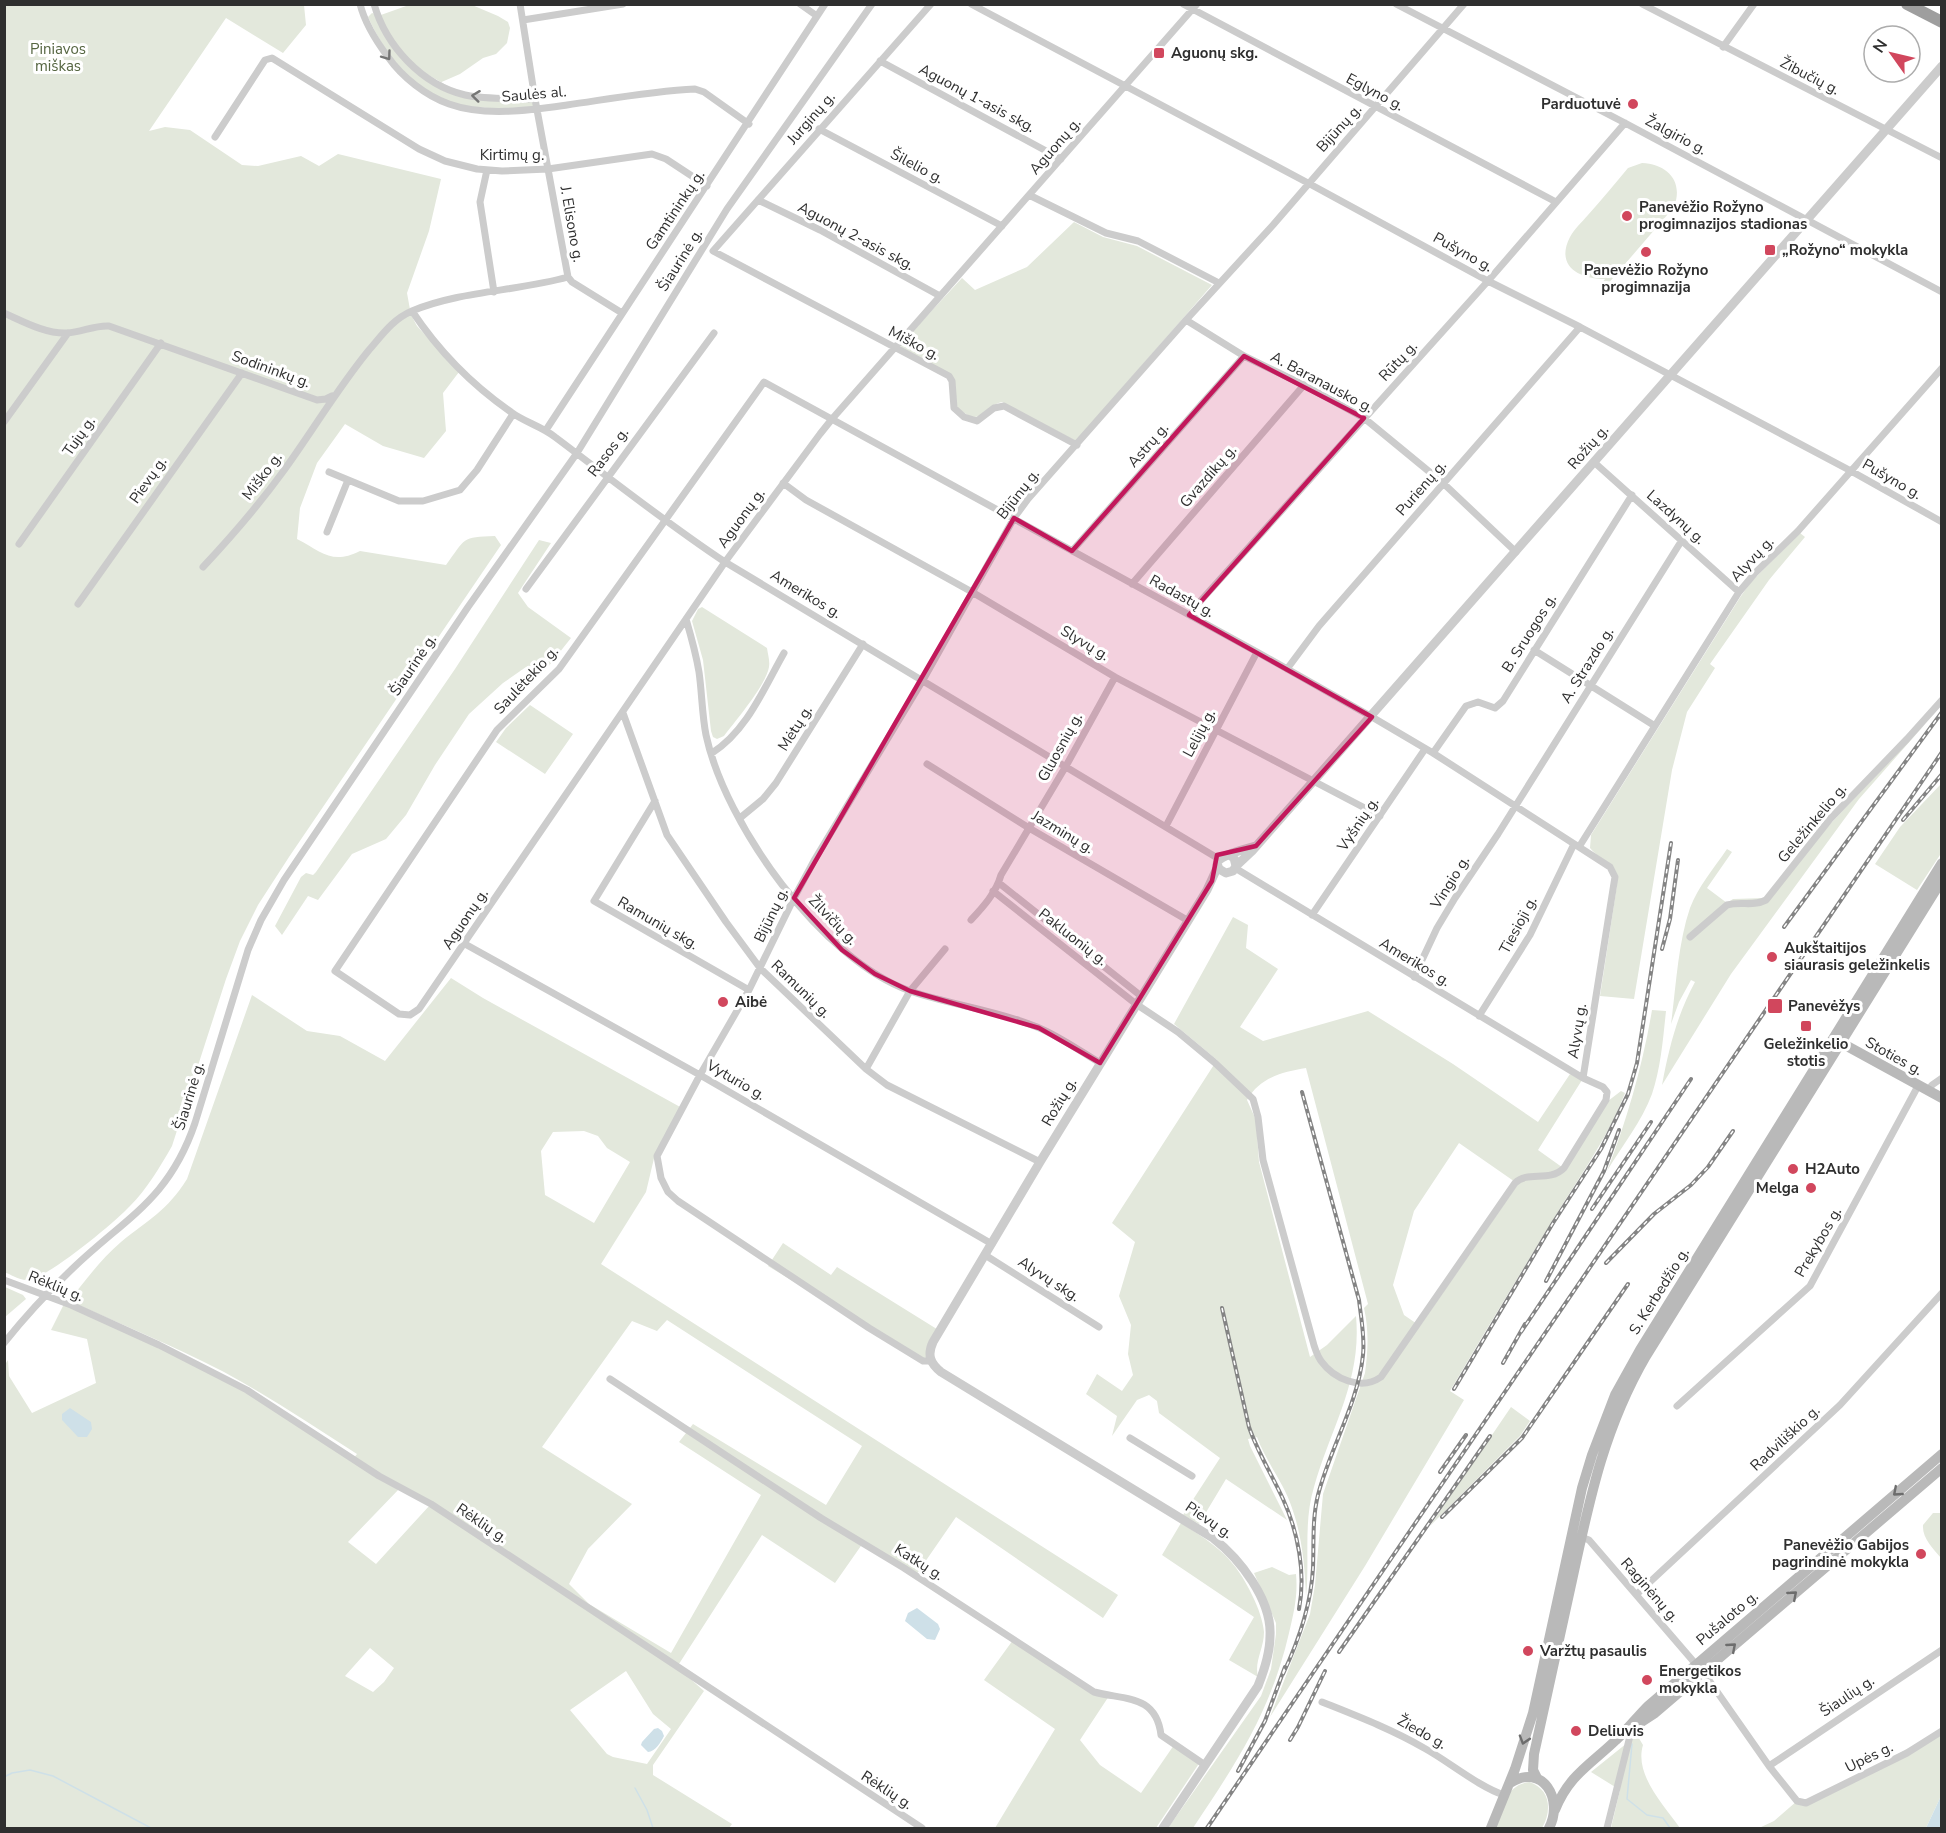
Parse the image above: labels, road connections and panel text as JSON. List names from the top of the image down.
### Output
{
  "streets": {
    "main road": ["Stoties g.", "S. Kerbedžio g.", "Pušaloto g."],
    "street": [
      "Žibučių g.",
      "Eglyno g.",
      "Saulės al.",
      "Aguonų 1-asis skg.",
      "Jurginų g.",
      "Bijūnų g.",
      "Žalgirio g.",
      "Aguonų g.",
      "Kirtimų g.",
      "Šilelio g.",
      "Gamtininkų g.",
      "J. Elisono g.",
      "Aguonų 2-asis skg.",
      "Pušyno g.",
      "Šiaurinė g.",
      "Miško g.",
      "Rūtų g.",
      "Sodininkų g.",
      "A. Baranausko g.",
      "Tujų g.",
      "Astrų g.",
      "Rožių g.",
      "Rasos g.",
      "Gvazdikų g.",
      "Pievų g.",
      "Purienų g.",
      "Lazdynų g.",
      "Alyvų g.",
      "Amerikos g.",
      "Radastų g.",
      "B. Sruogos g.",
      "Slyvų g.",
      "A. Strazdo g.",
      "Saulėtekio g.",
      "Mėtų g.",
      "Lelijų g.",
      "Gluosnių g.",
      "Geležinkelio g.",
      "Vyšnių g.",
      "Jazminų g.",
      "Vingio g.",
      "Žilvičių g.",
      "Ramunių skg.",
      "Tiesioji g.",
      "Pakluonių g.",
      "Ramunių g.",
      "Vyturio g.",
      "Prekybos g.",
      "Alyvų skg.",
      "Rėklių g.",
      "Radviliškio g.",
      "Katkų g.",
      "Raginėnų g.",
      "Šiaulių g.",
      "Žiedo g.",
      "Upės g."
    ]
  },
  "crossings": [
    ["Žibučių g.", "Rožių g."],
    ["Eglyno g.", "Bijūnų g."],
    ["Eglyno g.", "Aguonų g."],
    ["Eglyno g.", "Rūtų g."],
    ["Saulės al.", "Gamtininkų g."],
    ["Saulės al.", "J. Elisono g."],
    ["Aguonų 1-asis skg.", "Jurginų g."],
    ["Aguonų 1-asis skg.", "Aguonų g."],
    ["Jurginų g.", "Šilelio g."],
    ["Jurginų g.", "Aguonų 2-asis skg."],
    ["Jurginų g.", "Miško g."],
    ["Bijūnų g.", "Žalgirio g."],
    ["Bijūnų g.", "Pušyno g."],
    ["Bijūnų g.", "Miško g."],
    ["Bijūnų g.", "A. Baranausko g."],
    ["Bijūnų g.", "Rožių g."],
    ["Bijūnų g.", "Pievų g."],
    ["Bijūnų g.", "Amerikos g."],
    ["Bijūnų g.", "Radastų g."],
    ["Bijūnų g.", "Slyvų g."],
    ["Bijūnų g.", "Žilvičių g."],
    ["Bijūnų g.", "Ramunių skg."],
    ["Bijūnų g.", "Ramunių g."],
    ["Bijūnų g.", "Vyturio g."],
    ["Žalgirio g.", "Rūtų g."],
    ["Žalgirio g.", "Rožių g."],
    ["Aguonų g.", "Šilelio g."],
    ["Aguonų g.", "Aguonų 2-asis skg."],
    ["Aguonų g.", "Pušyno g."],
    ["Aguonų g.", "Miško g."],
    ["Aguonų g.", "Amerikos g."],
    ["Aguonų g.", "Radastų g."],
    ["Aguonų g.", "Slyvų g."],
    ["Aguonų g.", "Saulėtekio g."],
    ["Aguonų g.", "Žilvičių g."],
    ["Aguonų g.", "Ramunių g."],
    ["Aguonų g.", "Vyturio g."],
    ["Kirtimų g.", "Gamtininkų g."],
    ["Kirtimų g.", "J. Elisono g."],
    ["Gamtininkų g.", "J. Elisono g."],
    ["Gamtininkų g.", "Amerikos g."],
    ["Pušyno g.", "Rūtų g."],
    ["Pušyno g.", "Rožių g."],
    ["Pušyno g.", "Purienų g."],
    ["Pušyno g.", "Alyvų g."],
    ["Šiaurinė g.", "Amerikos g."],
    ["Šiaurinė g.", "Rėklių g."],
    ["Miško g.", "Sodininkų g."],
    ["Rūtų g.", "A. Baranausko g."],
    ["Rūtų g.", "Radastų g."],
    ["Sodininkų g.", "Tujų g."],
    ["Sodininkų g.", "Pievų g."],
    ["A. Baranausko g.", "Astrų g."],
    ["A. Baranausko g.", "Rožių g."],
    ["A. Baranausko g.", "Gvazdikų g."],
    ["A. Baranausko g.", "Purienų g."],
    ["Astrų g.", "Radastų g."],
    ["Rožių g.", "Pievų g."],
    ["Rožių g.", "Lazdynų g."],
    ["Rožių g.", "Alyvų g."],
    ["Rožių g.", "Amerikos g."],
    ["Rožių g.", "Radastų g."],
    ["Rožių g.", "Slyvų g."],
    ["Rožių g.", "Jazminų g."],
    ["Rožių g.", "Žilvičių g."],
    ["Rožių g.", "Pakluonių g."],
    ["Rožių g.", "Ramunių g."],
    ["Rožių g.", "Vyturio g."],
    ["Rožių g.", "Alyvų skg."],
    ["Rasos g.", "Amerikos g."],
    ["Gvazdikų g.", "Radastų g."],
    ["Pievų g.", "Katkų g."],
    ["Purienų g.", "Radastų g."],
    ["Lazdynų g.", "Alyvų g."],
    ["Lazdynų g.", "B. Sruogos g."],
    ["Lazdynų g.", "A. Strazdo g."],
    ["Alyvų g.", "Amerikos g."],
    ["Alyvų g.", "Radastų g."],
    ["Alyvų g.", "Tiesioji g."],
    ["Alyvų g.", "Pakluonių g."],
    ["Amerikos g.", "Saulėtekio g."],
    ["Amerikos g.", "Mėtų g."],
    ["Amerikos g.", "Lelijų g."],
    ["Amerikos g.", "Gluosnių g."],
    ["Amerikos g.", "Vyšnių g."],
    ["Amerikos g.", "Vingio g."],
    ["Amerikos g.", "Tiesioji g."],
    ["Radastų g.", "B. Sruogos g."],
    ["Radastų g.", "A. Strazdo g."],
    ["Radastų g.", "Saulėtekio g."],
    ["Radastų g.", "Lelijų g."],
    ["Radastų g.", "Vyšnių g."],
    ["Radastų g.", "Vingio g."],
    ["Radastų g.", "Tiesioji g."],
    ["Slyvų g.", "Lelijų g."],
    ["Slyvų g.", "Gluosnių g."],
    ["Slyvų g.", "Vyšnių g."],
    ["A. Strazdo g.", "Vingio g."],
    ["Mėtų g.", "Žilvičių g."],
    ["Gluosnių g.", "Jazminų g."],
    ["Gluosnių g.", "Pakluonių g."],
    ["Ramunių skg.", "Ramunių g."],
    ["Stoties g.", "Prekybos g."],
    ["Stoties g.", "S. Kerbedžio g."],
    ["S. Kerbedžio g.", "Raginėnų g."],
    ["S. Kerbedžio g.", "Žiedo g."],
    ["Radviliškio g.", "Raginėnų g."],
    ["Raginėnų g.", "Pušaloto g."],
    ["Raginėnų g.", "Šiaulių g."],
    ["Raginėnų g.", "Upės g."]
  ],
  "parks": ["Piniavos miškas"],
  "places": {
    "transit": [
      "Aguonų skg.",
      "„Rožyno“ mokykla",
      "Panevėžys",
      "Geležinkelio stotis"
    ],
    "other": [
      "Parduotuvė",
      "Panevėžio Rožyno progimnazijos stadionas",
      "Panevėžio Rožyno progimnazija",
      "Aukštaitijos siaurasis geležinkelis",
      "Aibė",
      "H2Auto",
      "Melga",
      "Panevėžio Gabijos pagrindinė mokykla",
      "Varžtų pasaulis",
      "Energetikos mokykla",
      "Deliuvis"
    ]
  },
  "north": "top left"
}
